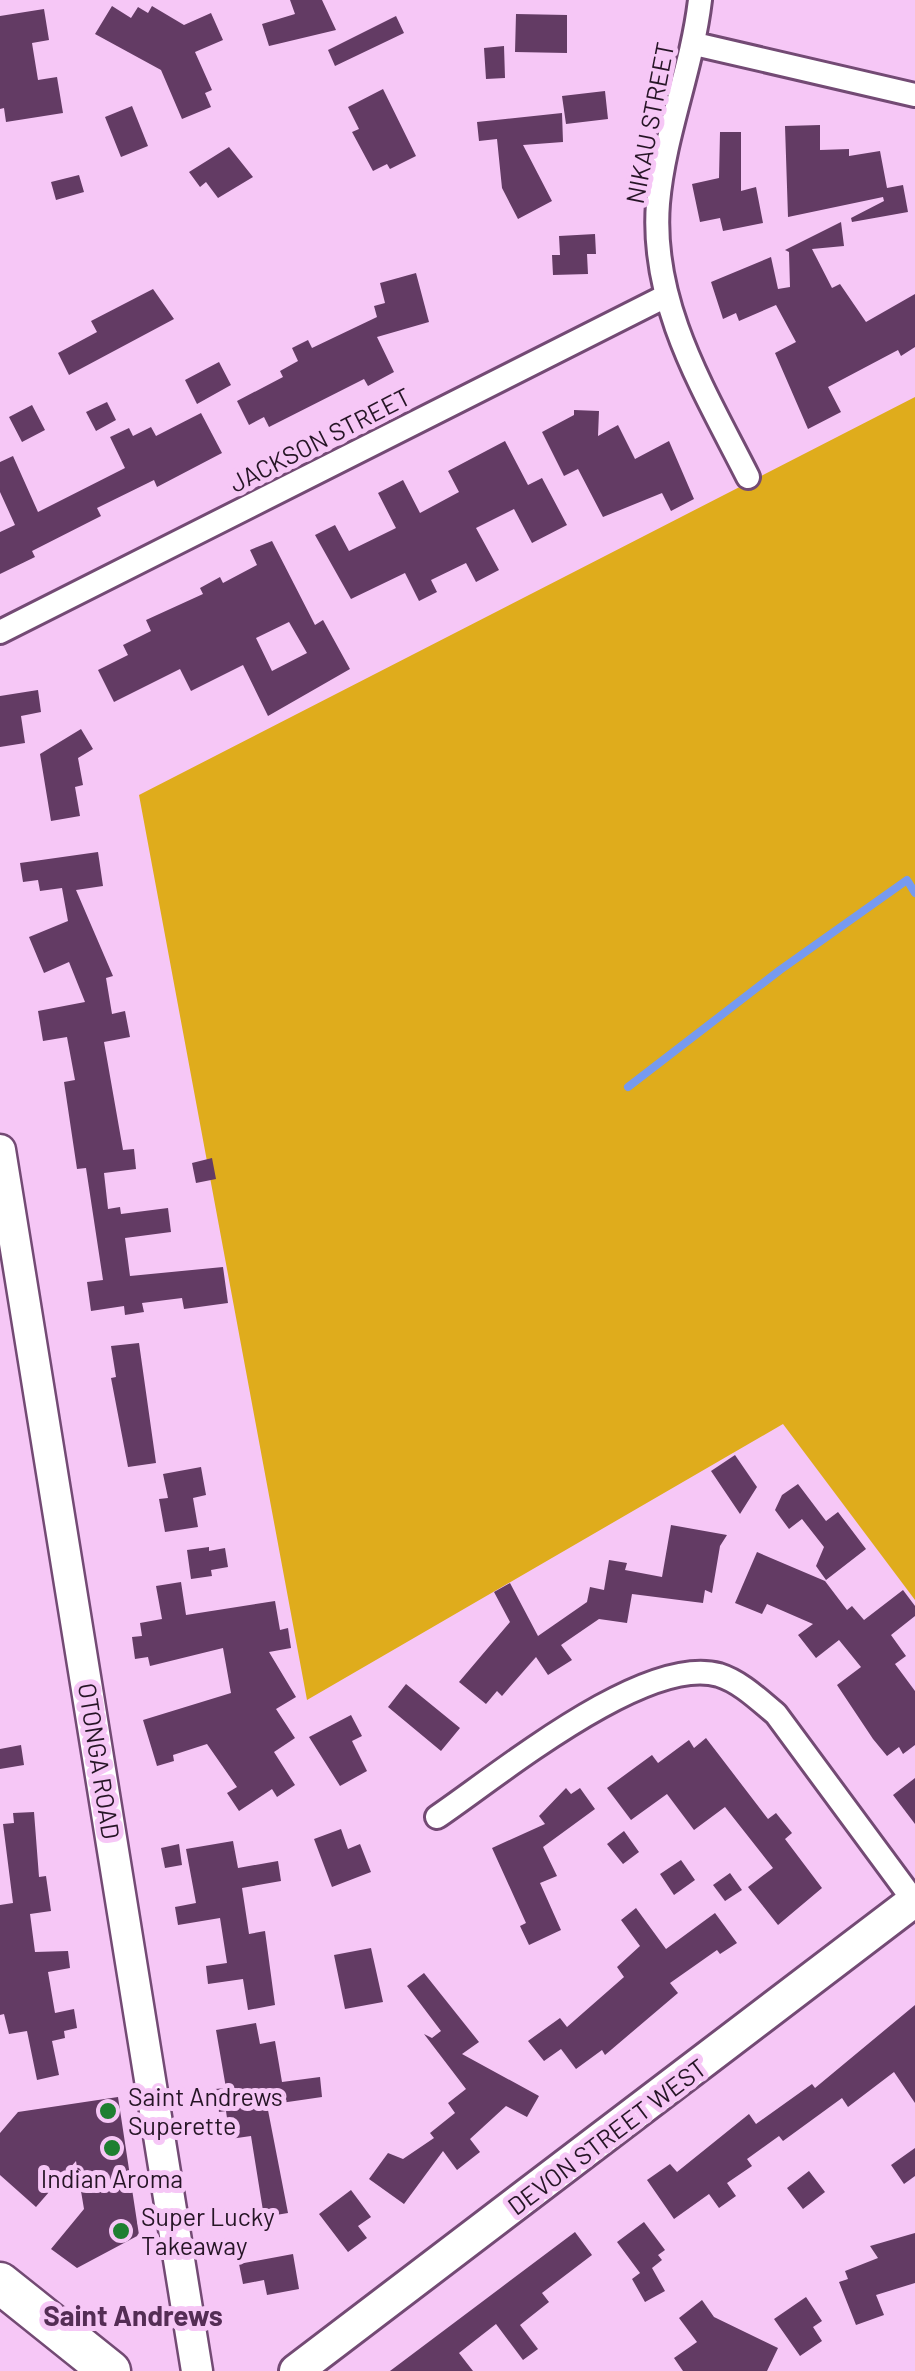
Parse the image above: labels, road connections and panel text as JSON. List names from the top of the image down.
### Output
{
  "streets": {
    "main road": ["DEVON STREET WEST"],
    "street": ["NIKAU STREET", "JACKSON STREET", "OTONGA ROAD"]
  },
  "crossings": [
    ["NIKAU STREET", "JACKSON STREET"]
  ],
  "districts": ["Saint Andrews"],
  "places": ["Saint Andrews Superette", "Indian Aroma", "Super Lucky Takeaway"]
}
